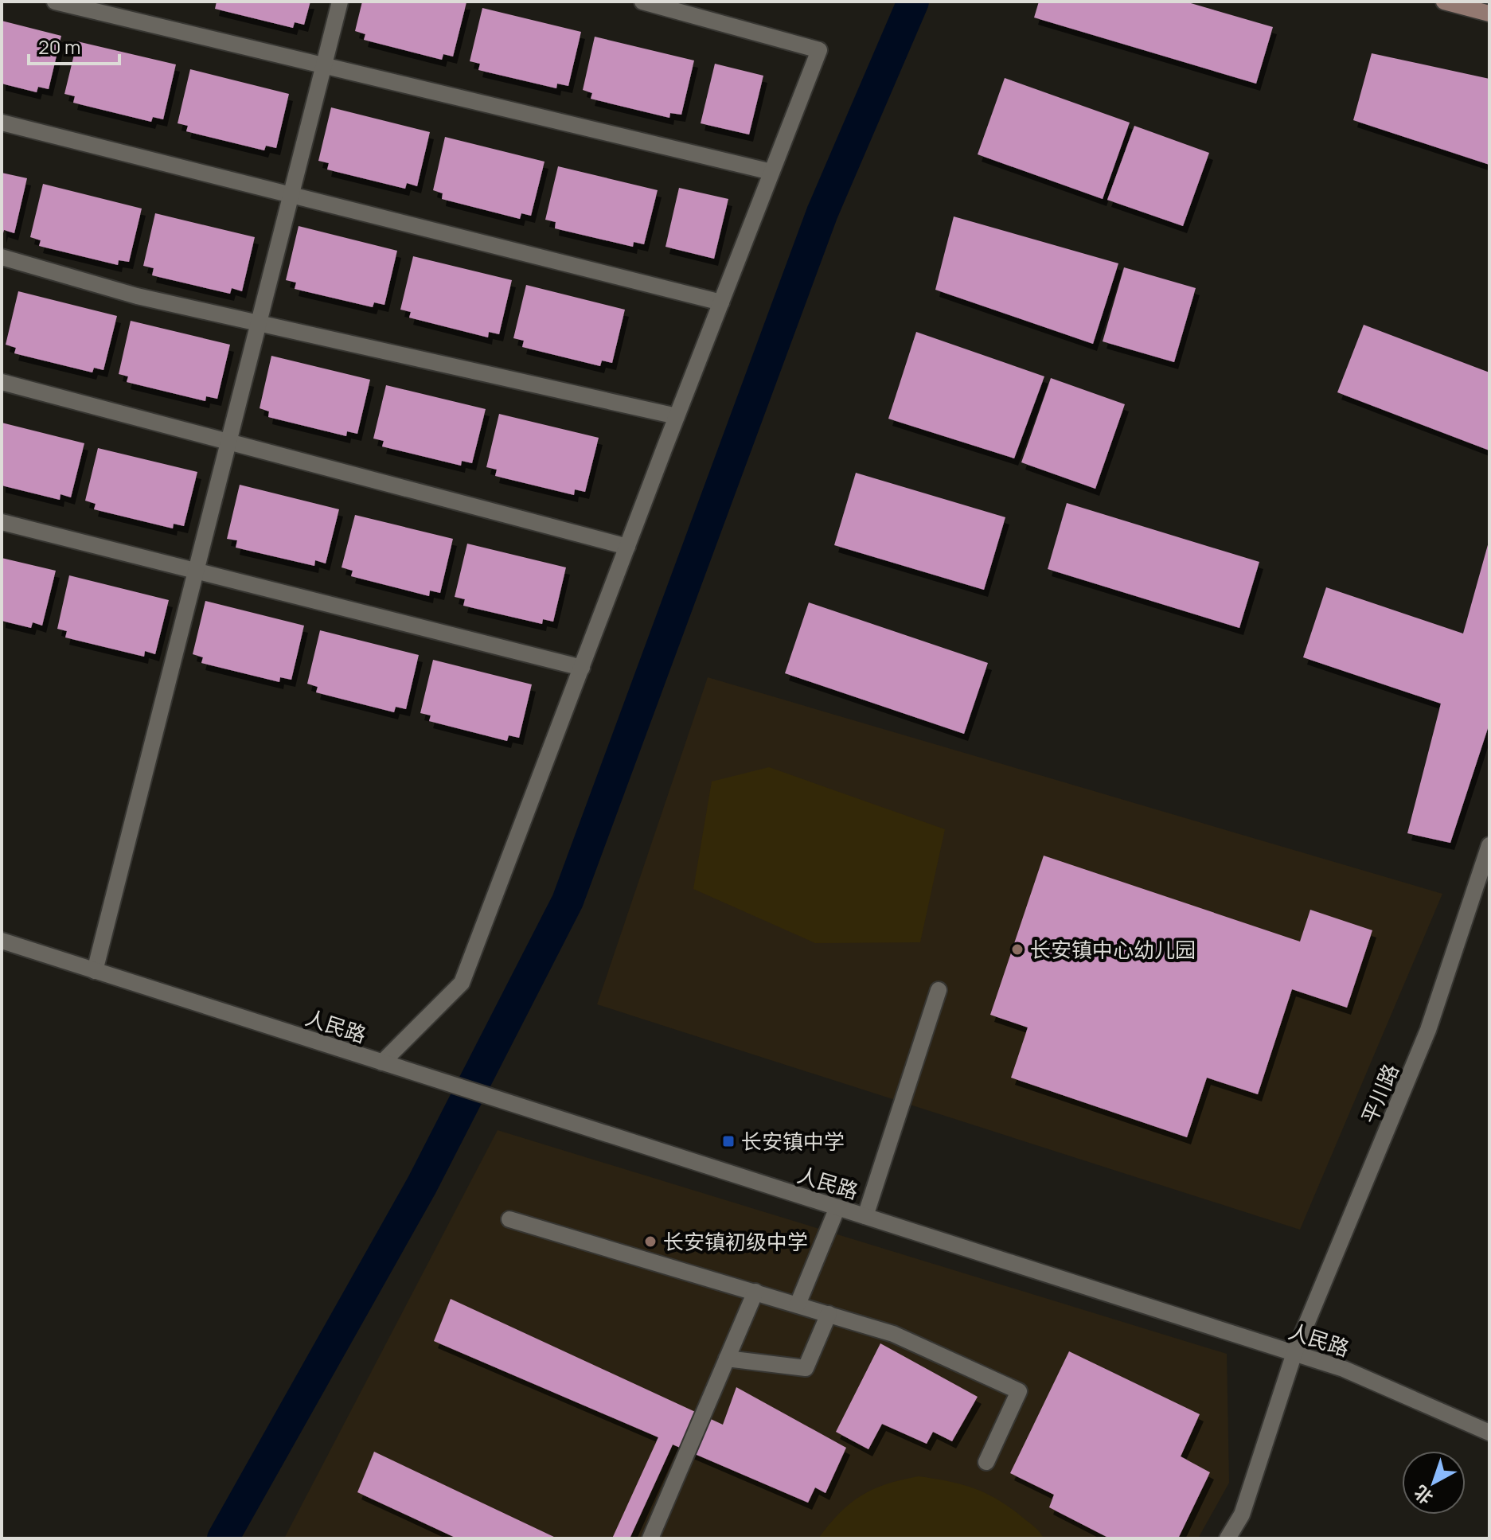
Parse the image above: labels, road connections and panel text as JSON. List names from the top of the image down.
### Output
{
  "streets": {
    "street": ["人民路", "平川路"]
  },
  "crossings": [
    ["人民路", "平川路"]
  ],
  "places": {
    "other": ["长安镇中心幼儿园", "长安镇初级中学"],
    "transit": ["长安镇中学"]
  },
  "scale_bar": "20 m",
  "north": "bottom left"
}
